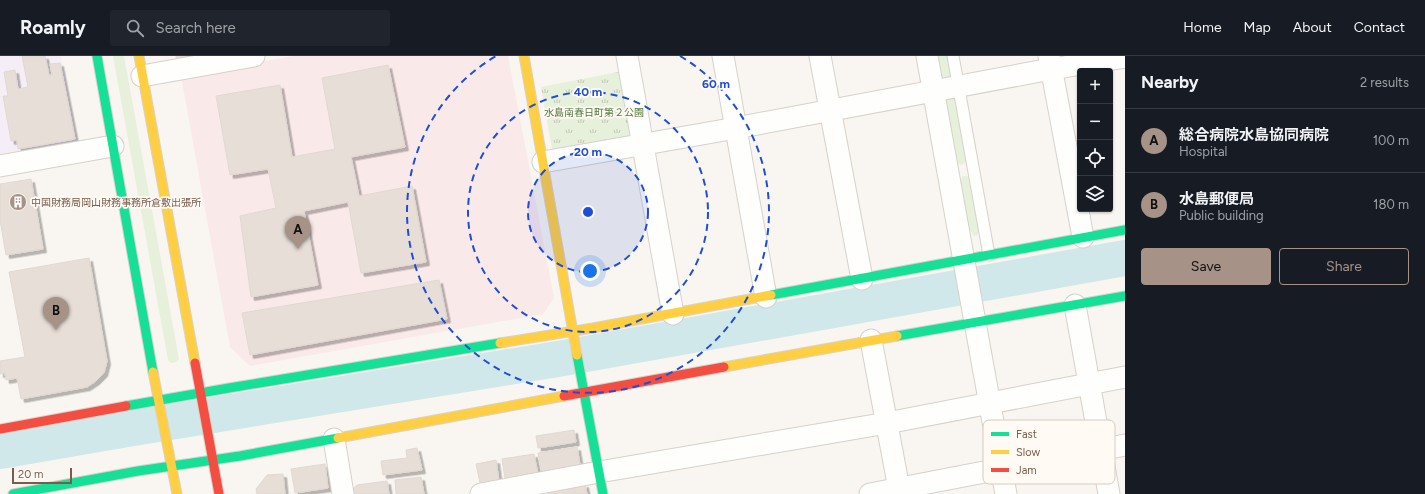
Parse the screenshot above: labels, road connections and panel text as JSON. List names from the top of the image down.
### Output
{
  "parks": ["水島南春日町第２公園"],
  "places": {
    "building": ["中国財務局岡山財務事務所倉敷出張所"]
  },
  "legend": ["Fast", "Slow", "Jam"],
  "scale_bar": "20 m",
  "page": {
    "header": "Roamly",
    "search": "Search here",
    "nav": [
      "Home",
      "Map",
      "About",
      "Contact"
    ],
    "heading": ["Nearby", "2 results"],
    "map_buttons": ["+", "−"],
    "list": [
      {
        "mark": "A",
        "name": "総合病院水島協同病院",
        "note": "Hospital",
        "value": "100 m"
      },
      {
        "mark": "B",
        "name": "水島郵便局",
        "note": "Public building",
        "value": "180 m"
      }
    ],
    "pins": ["A", "B"],
    "buttons": ["Save", "Share"],
    "scale": "20 m"
  },
  "rings": ["60 m", "40 m", "20 m"]
}
